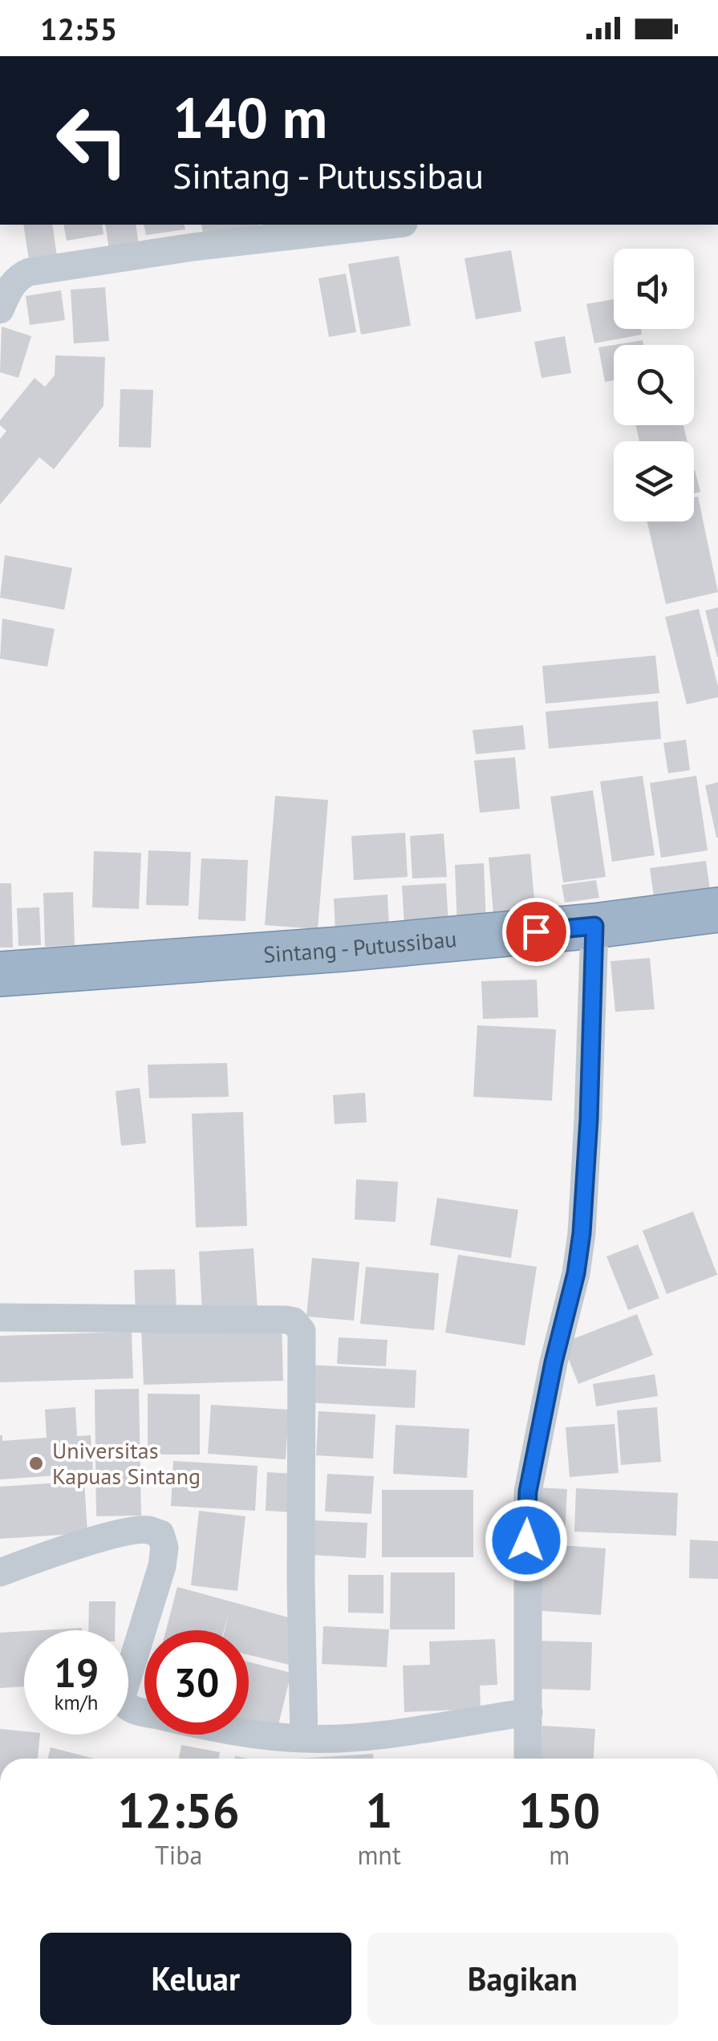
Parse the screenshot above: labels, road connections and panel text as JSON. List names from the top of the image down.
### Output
{
  "streets": {
    "highway": ["Sintang - Putussibau"]
  },
  "places": ["Universitas Kapuas Sintang"],
  "page": {
    "status": "12:55",
    "turn": ["140 m", "Sintang - Putussibau"],
    "speed": "19 km/h",
    "limit": "30",
    "eta": [
      "12:56",
      "Tiba",
      "1",
      "mnt",
      "150",
      "m"
    ],
    "buttons": ["Keluar", "Bagikan"]
  }
}
